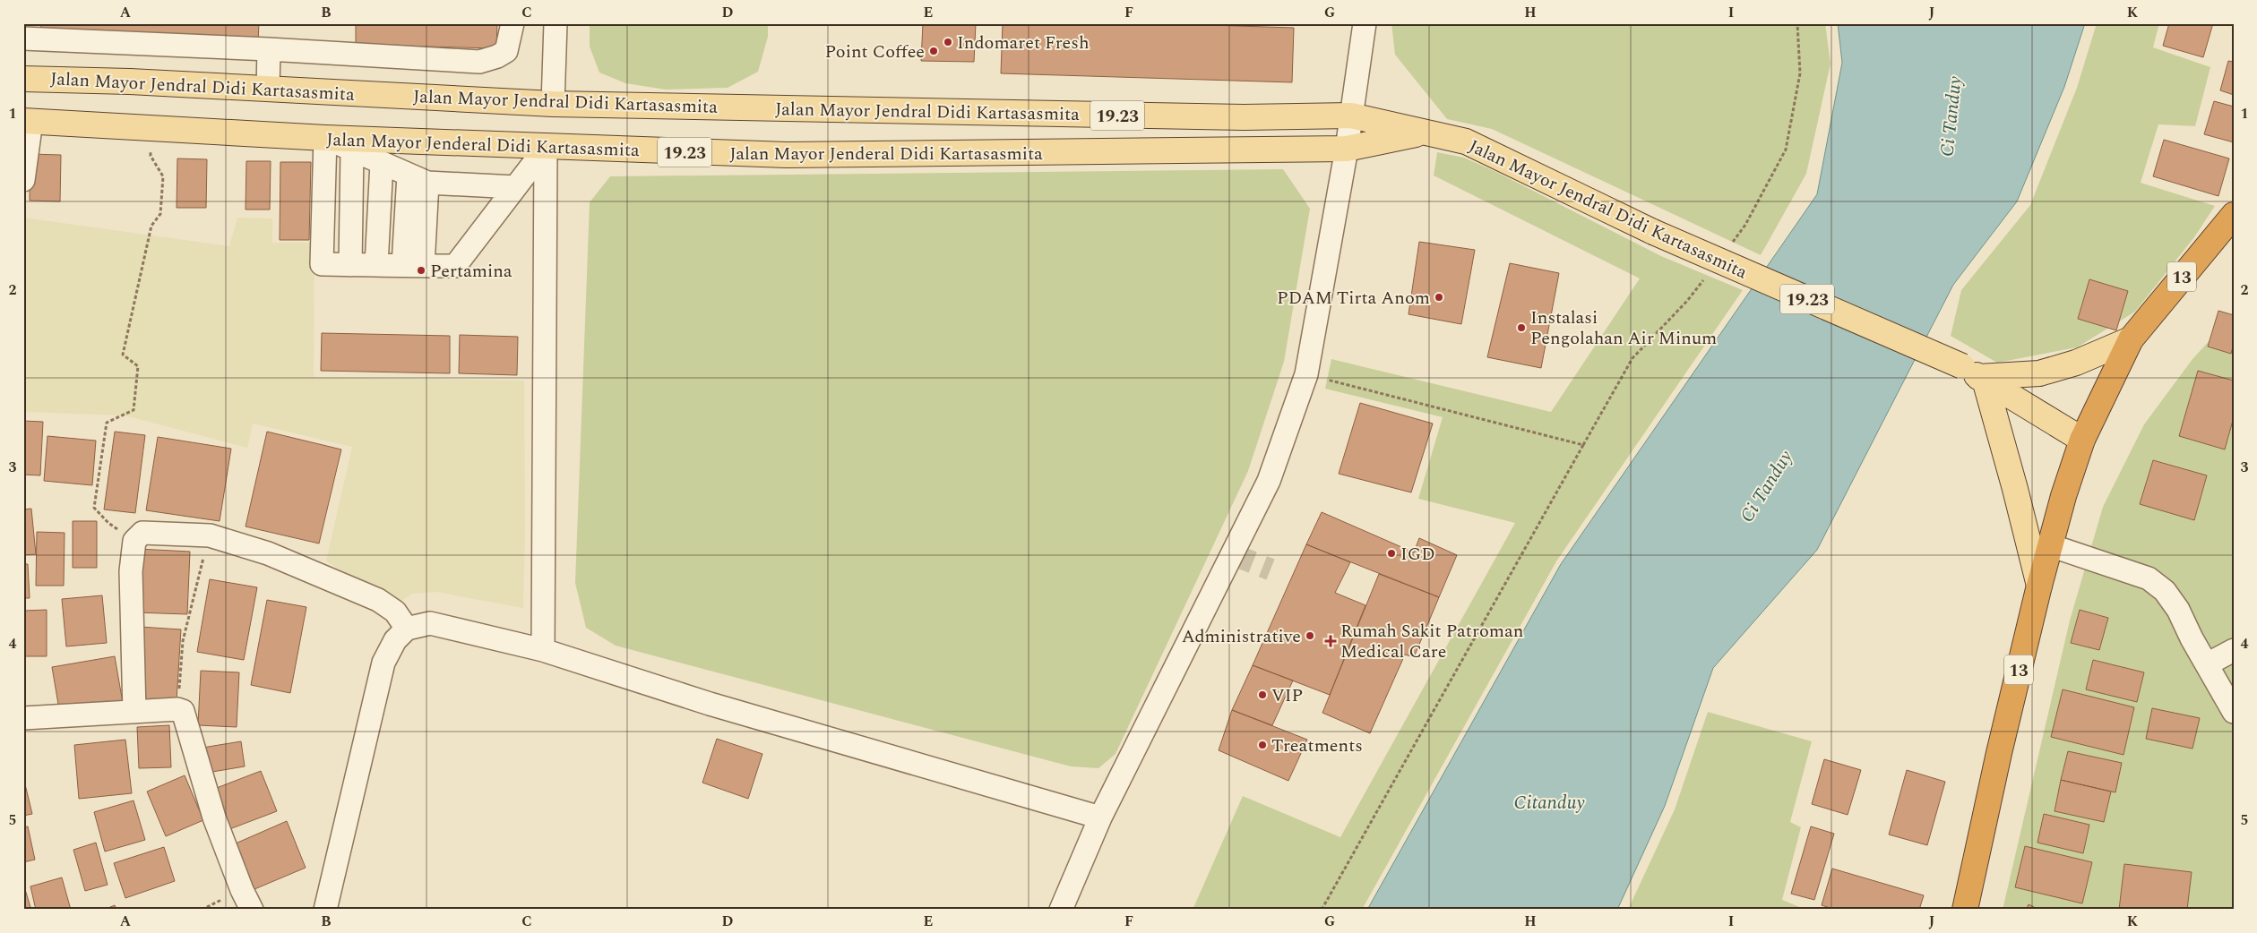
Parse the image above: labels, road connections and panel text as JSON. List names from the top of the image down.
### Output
{
  "streets": {
    "highway": ["13"],
    "main road": ["Jalan Mayor Jendral Didi Kartasasmita", "19.23", "Jalan Mayor Jenderal Didi Kartasasmita"]
  },
  "crossings": [
    ["Jalan Mayor Jendral Didi Kartasasmita", "Jalan Mayor Jenderal Didi Kartasasmita"],
    ["Jalan Mayor Jendral Didi Kartasasmita", "13"]
  ],
  "water": ["Ci Tanduy", "Citanduy"],
  "places": {
    "other": [
      "Indomaret Fresh",
      "Point Coffee",
      "Pertamina",
      "PDAM Tirta Anom",
      "Instalasi Pengolahan Air Minum",
      "IGD",
      "Administrative",
      "VIP",
      "Treatments"
    ],
    "health": ["Rumah Sakit Patroman Medical Care"]
  },
  "grid": {
    "columns": [
      "A",
      "B",
      "C",
      "D",
      "E",
      "F",
      "G",
      "H",
      "I",
      "J",
      "K"
    ],
    "rows": [
      "1",
      "2",
      "3",
      "4",
      "5"
    ]
  }
}
